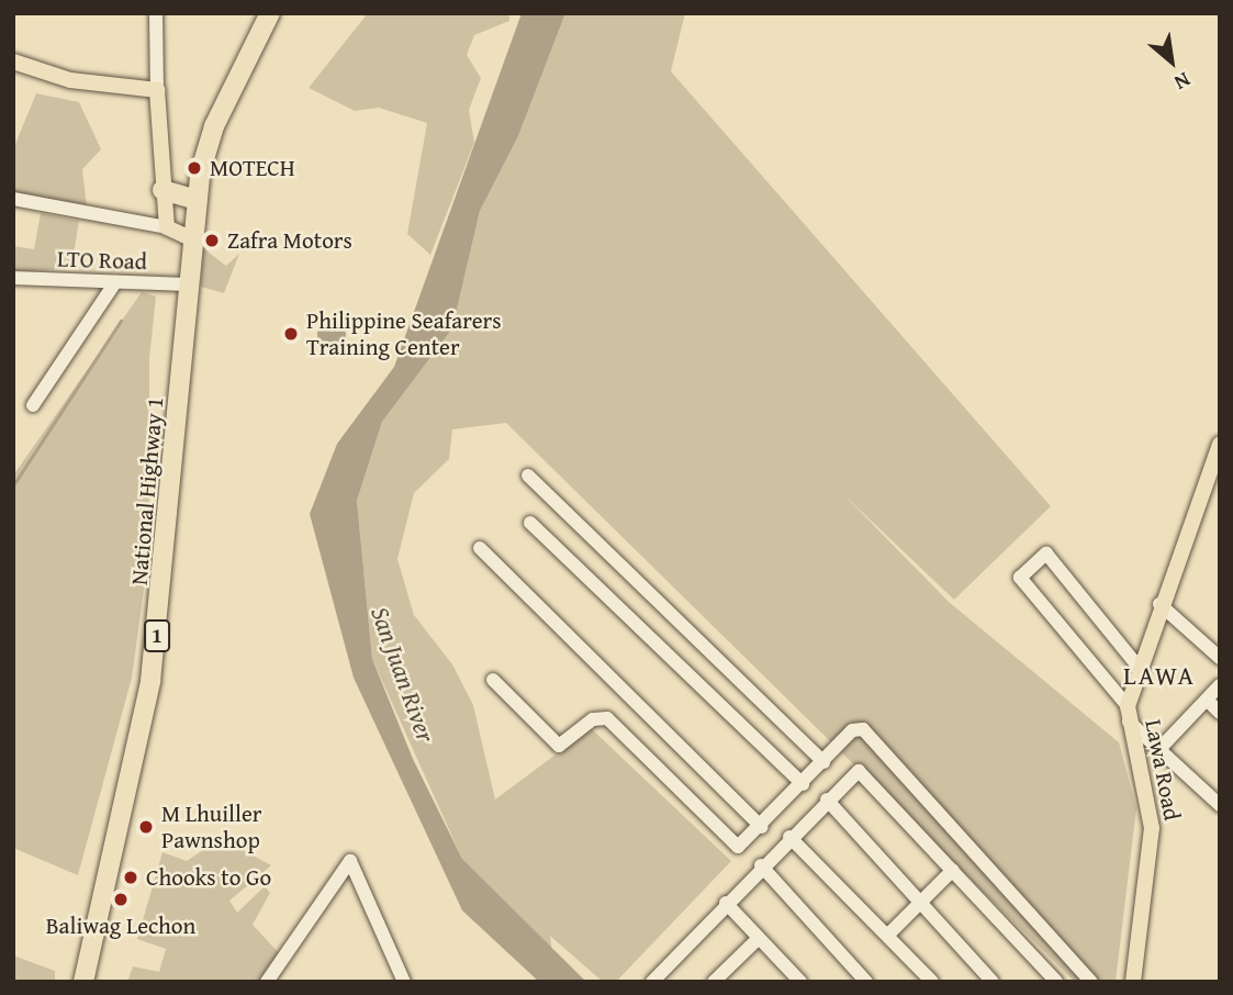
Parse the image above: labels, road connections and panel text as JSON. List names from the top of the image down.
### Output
{
  "streets": {
    "highway": ["National Highway 1", "1"],
    "main road": ["Lawa Road"],
    "street": ["LTO Road"]
  },
  "crossings": [
    ["LTO Road", "National Highway 1"]
  ],
  "districts": ["LAWA"],
  "water": ["San Juan River"],
  "places": [
    "MOTECH",
    "Zafra Motors",
    "Philippine Seafarers Training Center",
    "M Lhuiller Pawnshop",
    "Chooks to Go",
    "Baliwag Lechon"
  ],
  "north": "bottom right"
}
